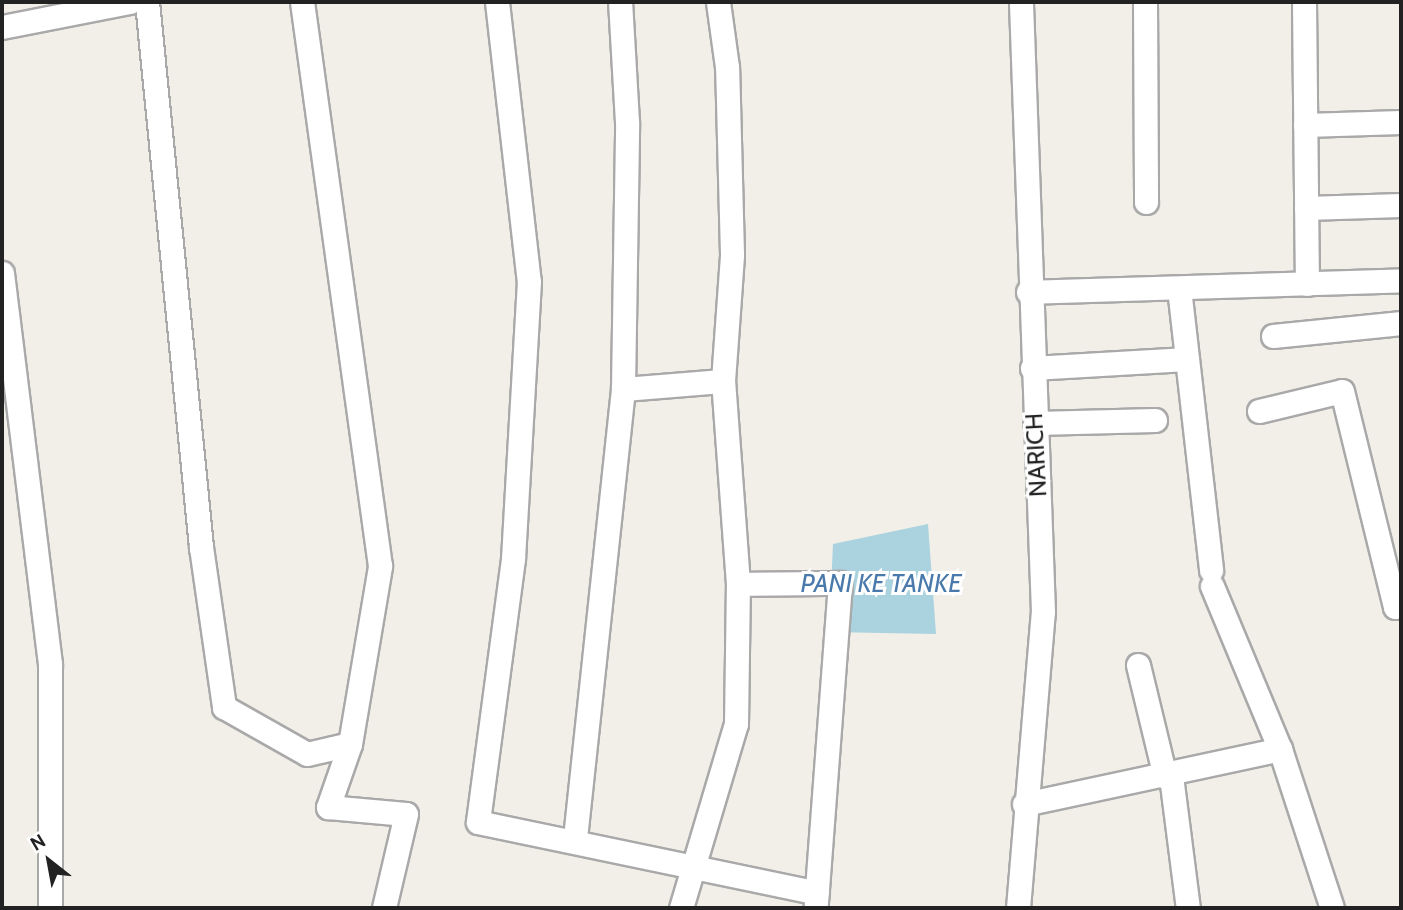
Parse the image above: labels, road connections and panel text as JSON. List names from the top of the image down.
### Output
{
  "streets": {
    "street": ["NARICH"]
  },
  "water": ["PANI KE TANKE"],
  "north": "top left"
}
